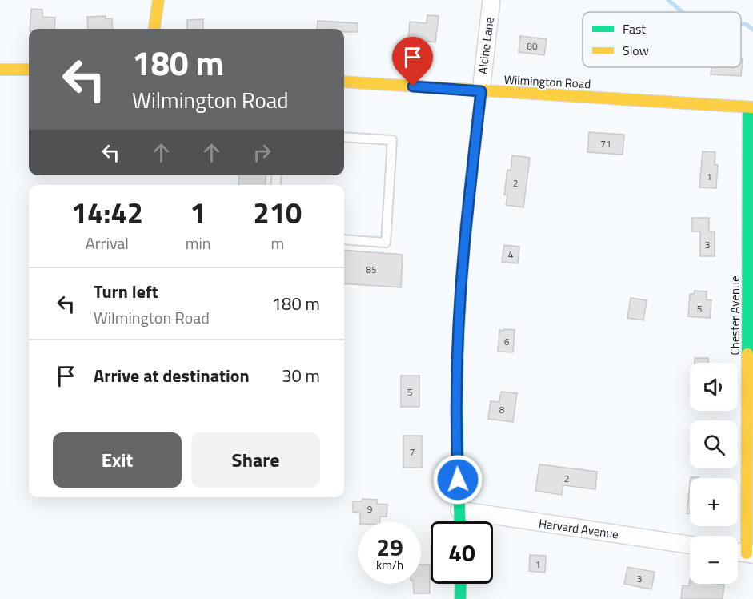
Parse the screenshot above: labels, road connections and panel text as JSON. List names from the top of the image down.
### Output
{
  "streets": {
    "street": [
      "Alcine Lane",
      "Wilmington Road",
      "Chester Avenue",
      "Harvard Avenue"
    ]
  },
  "crossings": [
    ["Alcine Lane", "Wilmington Road"],
    ["Wilmington Road", "Chester Avenue"]
  ],
  "house_numbers": [
    "80",
    "71",
    "1",
    "2",
    "3",
    "4",
    "85",
    "5",
    "6",
    "5",
    "8",
    "7",
    "2",
    "9",
    "1",
    "3"
  ],
  "legend": ["Fast", "Slow"],
  "page": {
    "turn": ["180 m", "Wilmington Road"],
    "eta": [
      "14:42",
      "Arrival",
      "1",
      "min",
      "210",
      "m"
    ],
    "list": [
      {
        "name": "Turn left",
        "note": "Wilmington Road",
        "value": "180 m"
      },
      {
        "name": "Arrive at destination",
        "value": "30 m"
      }
    ],
    "map_buttons": ["+", "−"],
    "buttons": ["Exit", "Share"],
    "speed": "29 km/h",
    "limit": "40"
  }
}
